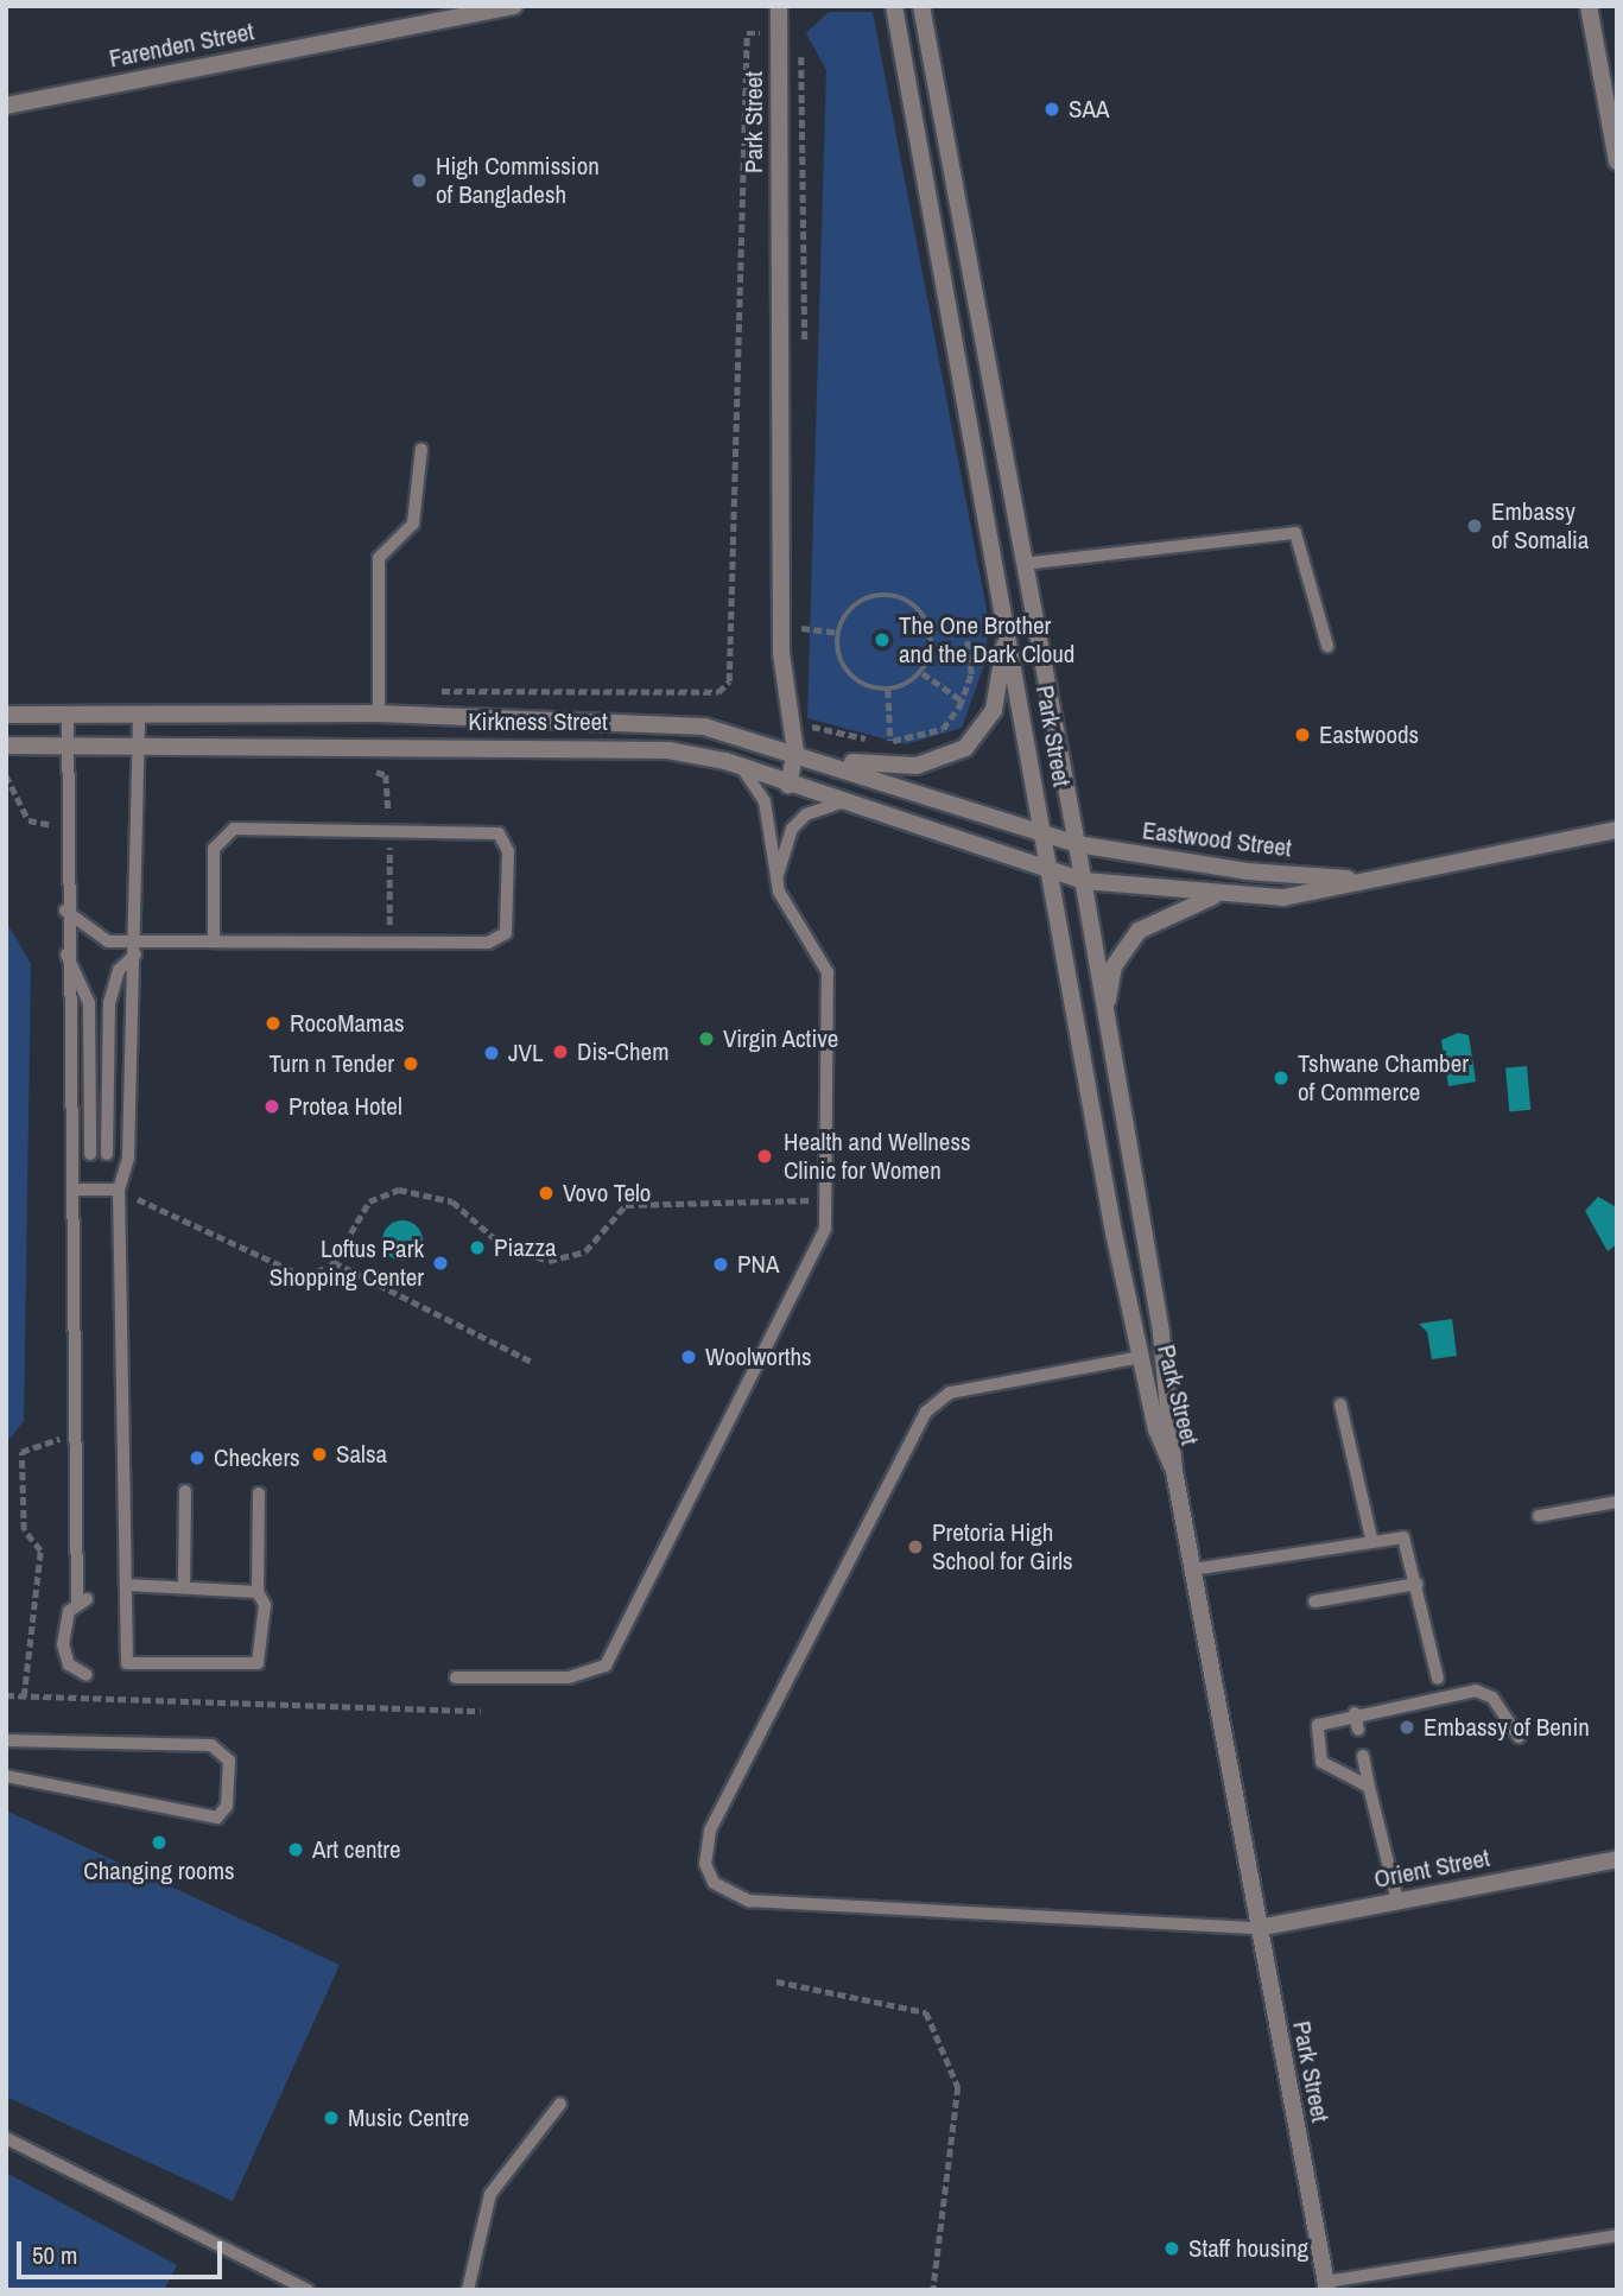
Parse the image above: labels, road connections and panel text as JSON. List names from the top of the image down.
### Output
{
  "streets": {
    "street": [
      "Farenden Street",
      "Park Street",
      "Kirkness Street",
      "Eastwood Street",
      "Orient Street"
    ]
  },
  "crossings": [
    ["Park Street", "Kirkness Street"],
    ["Park Street", "Eastwood Street"],
    ["Park Street", "Orient Street"],
    ["Kirkness Street", "Eastwood Street"]
  ],
  "places": [
    "SAA",
    "High Commission of Bangladesh",
    "Embassy of Somalia",
    "The One Brother and the Dark Cloud",
    "Eastwoods",
    "RocoMamas",
    "Virgin Active",
    "Dis-Chem",
    "JVL",
    "Turn n Tender",
    "Tshwane Chamber of Commerce",
    "Protea Hotel",
    "Health and Wellness Clinic for Women",
    "Vovo Telo",
    "Piazza",
    "Loftus Park Shopping Center",
    "PNA",
    "Woolworths",
    "Salsa",
    "Checkers",
    "Pretoria High School for Girls",
    "Embassy of Benin",
    "Changing rooms",
    "Art centre",
    "Music Centre",
    "Staff housing"
  ],
  "scale_bar": "50 m"
}
